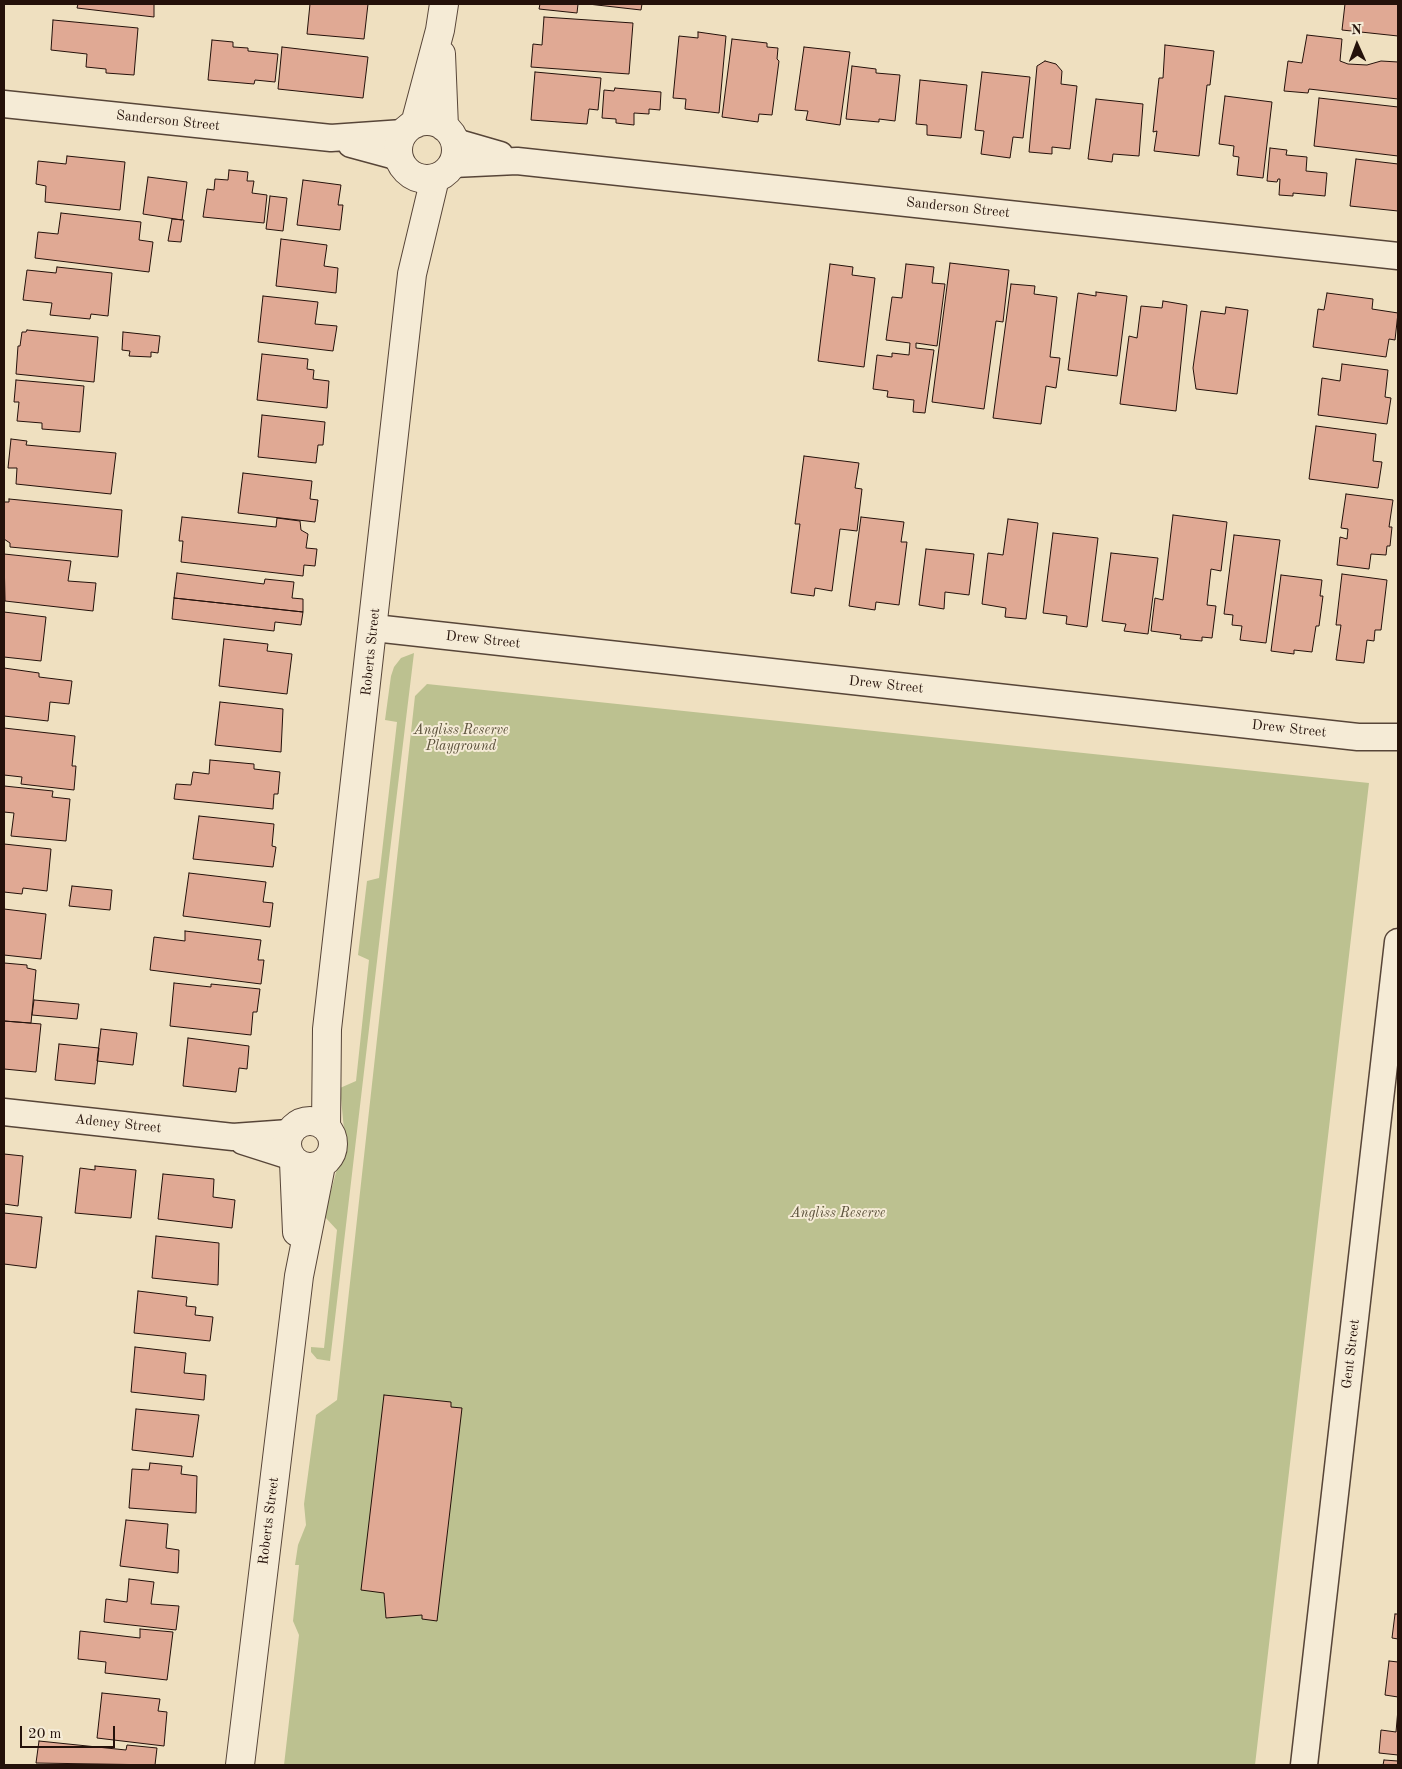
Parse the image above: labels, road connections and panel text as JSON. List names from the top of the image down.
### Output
{
  "streets": {
    "street": [
      "Sanderson Street",
      "Drew Street",
      "Roberts Street",
      "Adeney Street",
      "Gent Street"
    ]
  },
  "crossings": [
    ["Sanderson Street", "Roberts Street"],
    ["Drew Street", "Roberts Street"],
    ["Roberts Street", "Adeney Street"]
  ],
  "parks": ["Angliss Reserve Playground", "Angliss Reserve"],
  "scale_bar": "20 m",
  "north": "top"
}
